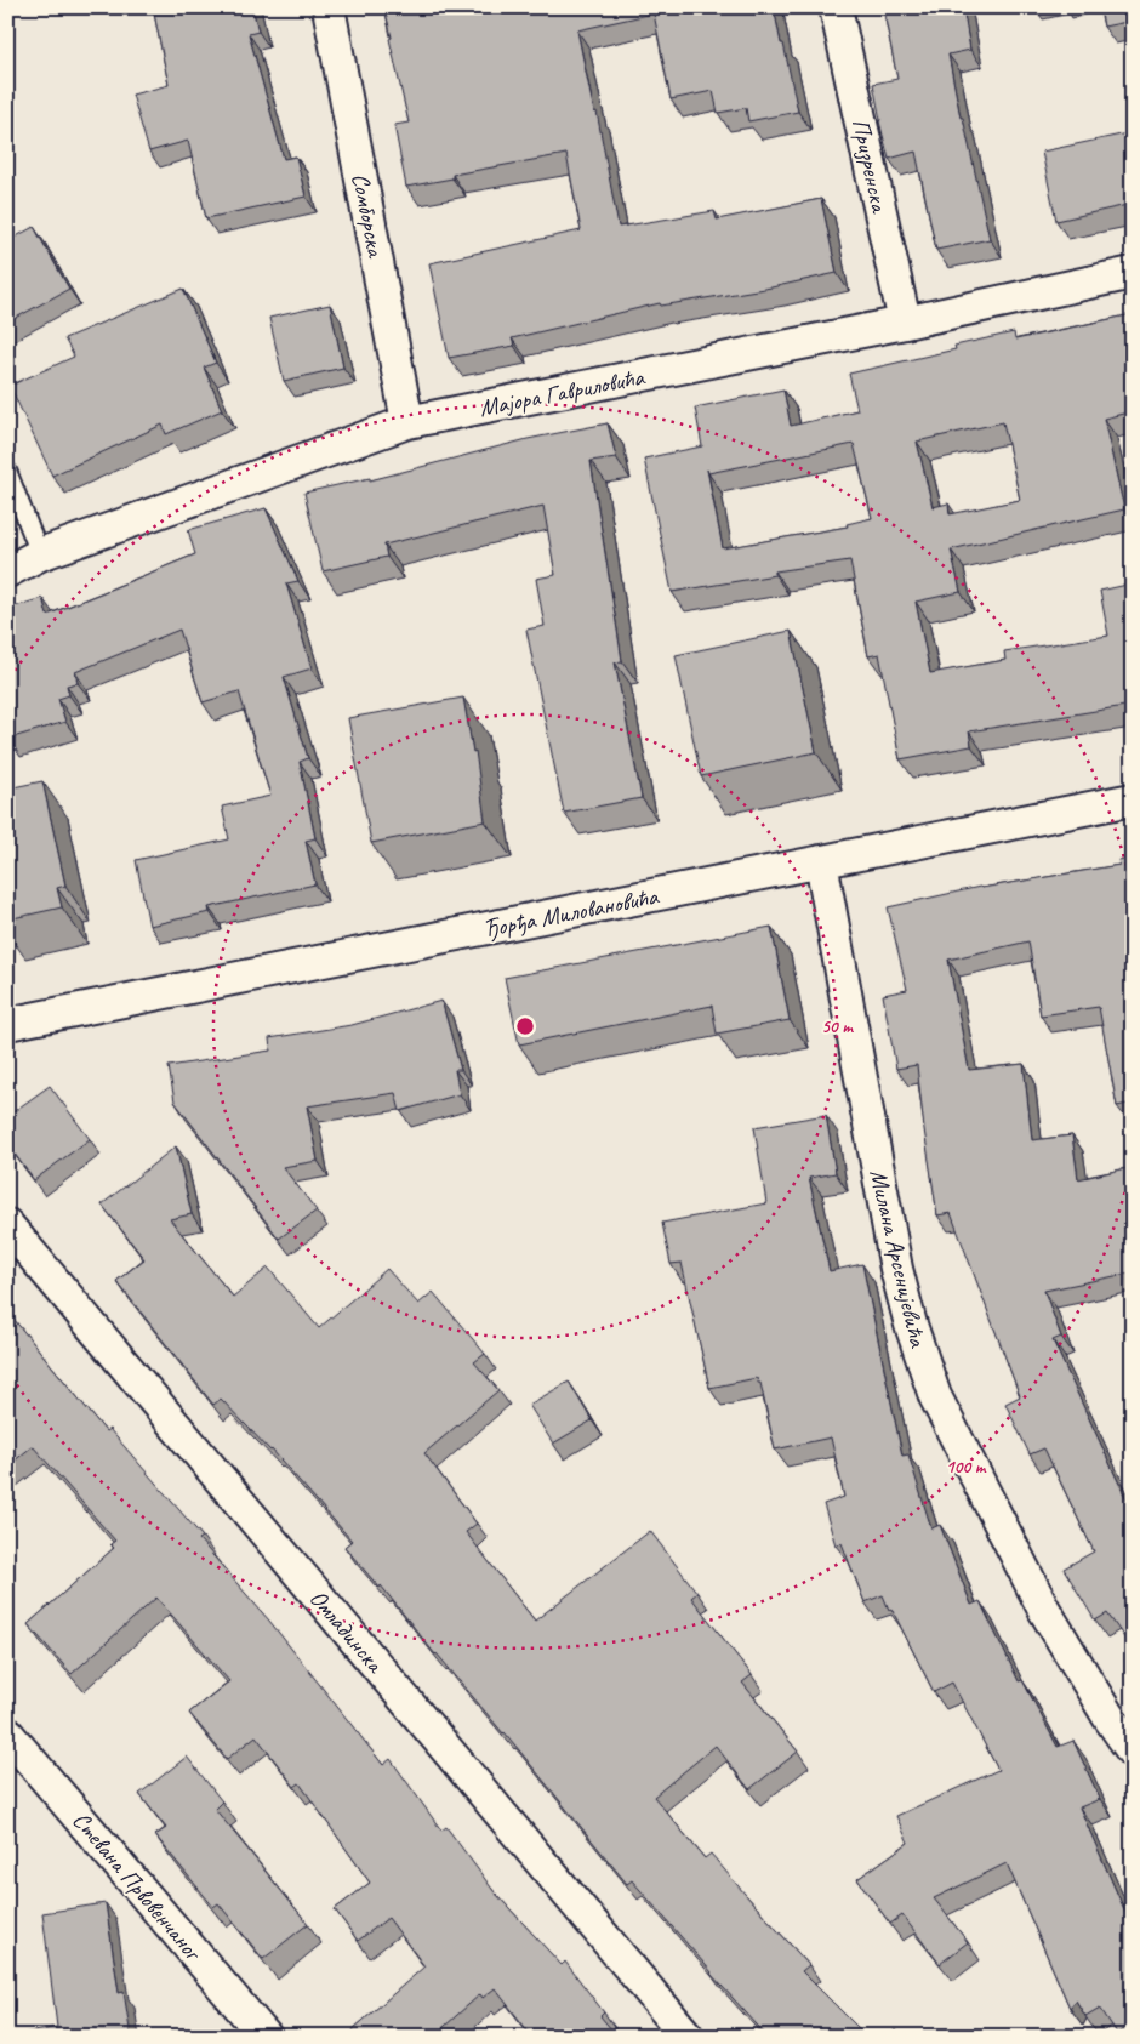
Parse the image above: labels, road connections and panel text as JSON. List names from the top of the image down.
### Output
{
  "streets": {
    "street": [
      "Призренска",
      "Сомборска",
      "Мајора Гавриловића",
      "Ђорђа Миловановића",
      "Милана Арсенијевића",
      "Омладинска",
      "Стевана Првовенчаног"
    ]
  },
  "crossings": [
    ["Призренска", "Мајора Гавриловића"],
    ["Сомборска", "Мајора Гавриловића"],
    ["Ђорђа Миловановића", "Милана Арсенијевића"]
  ],
  "rings": ["50 m", "100 m"]
}
